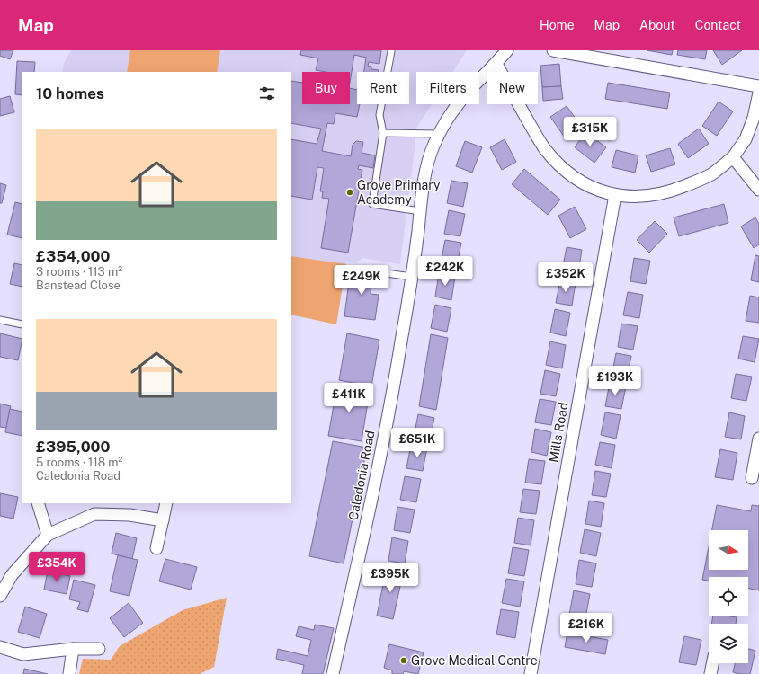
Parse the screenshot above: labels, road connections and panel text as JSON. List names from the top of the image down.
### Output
{
  "streets": {
    "street": ["Mills Road", "Caledonia Road"]
  },
  "places": ["Grove Primary Academy", "Grove Medical Centre"],
  "north": "right",
  "page": {
    "header": "Map",
    "nav": [
      "Home",
      "Map",
      "About",
      "Contact"
    ],
    "chip": [
      "Buy",
      "Rent",
      "Filters",
      "New"
    ],
    "heading": "10 homes",
    "list": [
      {
        "name": "£354,000",
        "note": "3 rooms · 113 m² · Banstead Close"
      },
      {
        "name": "£395,000",
        "note": "5 rooms · 118 m² · Caledonia Road"
      }
    ],
    "price": [
      "£315K",
      "£242K",
      "£352K",
      "£249K",
      "£193K",
      "£411K",
      "£651K",
      "£354K",
      "£395K",
      "£216K"
    ]
  }
}
